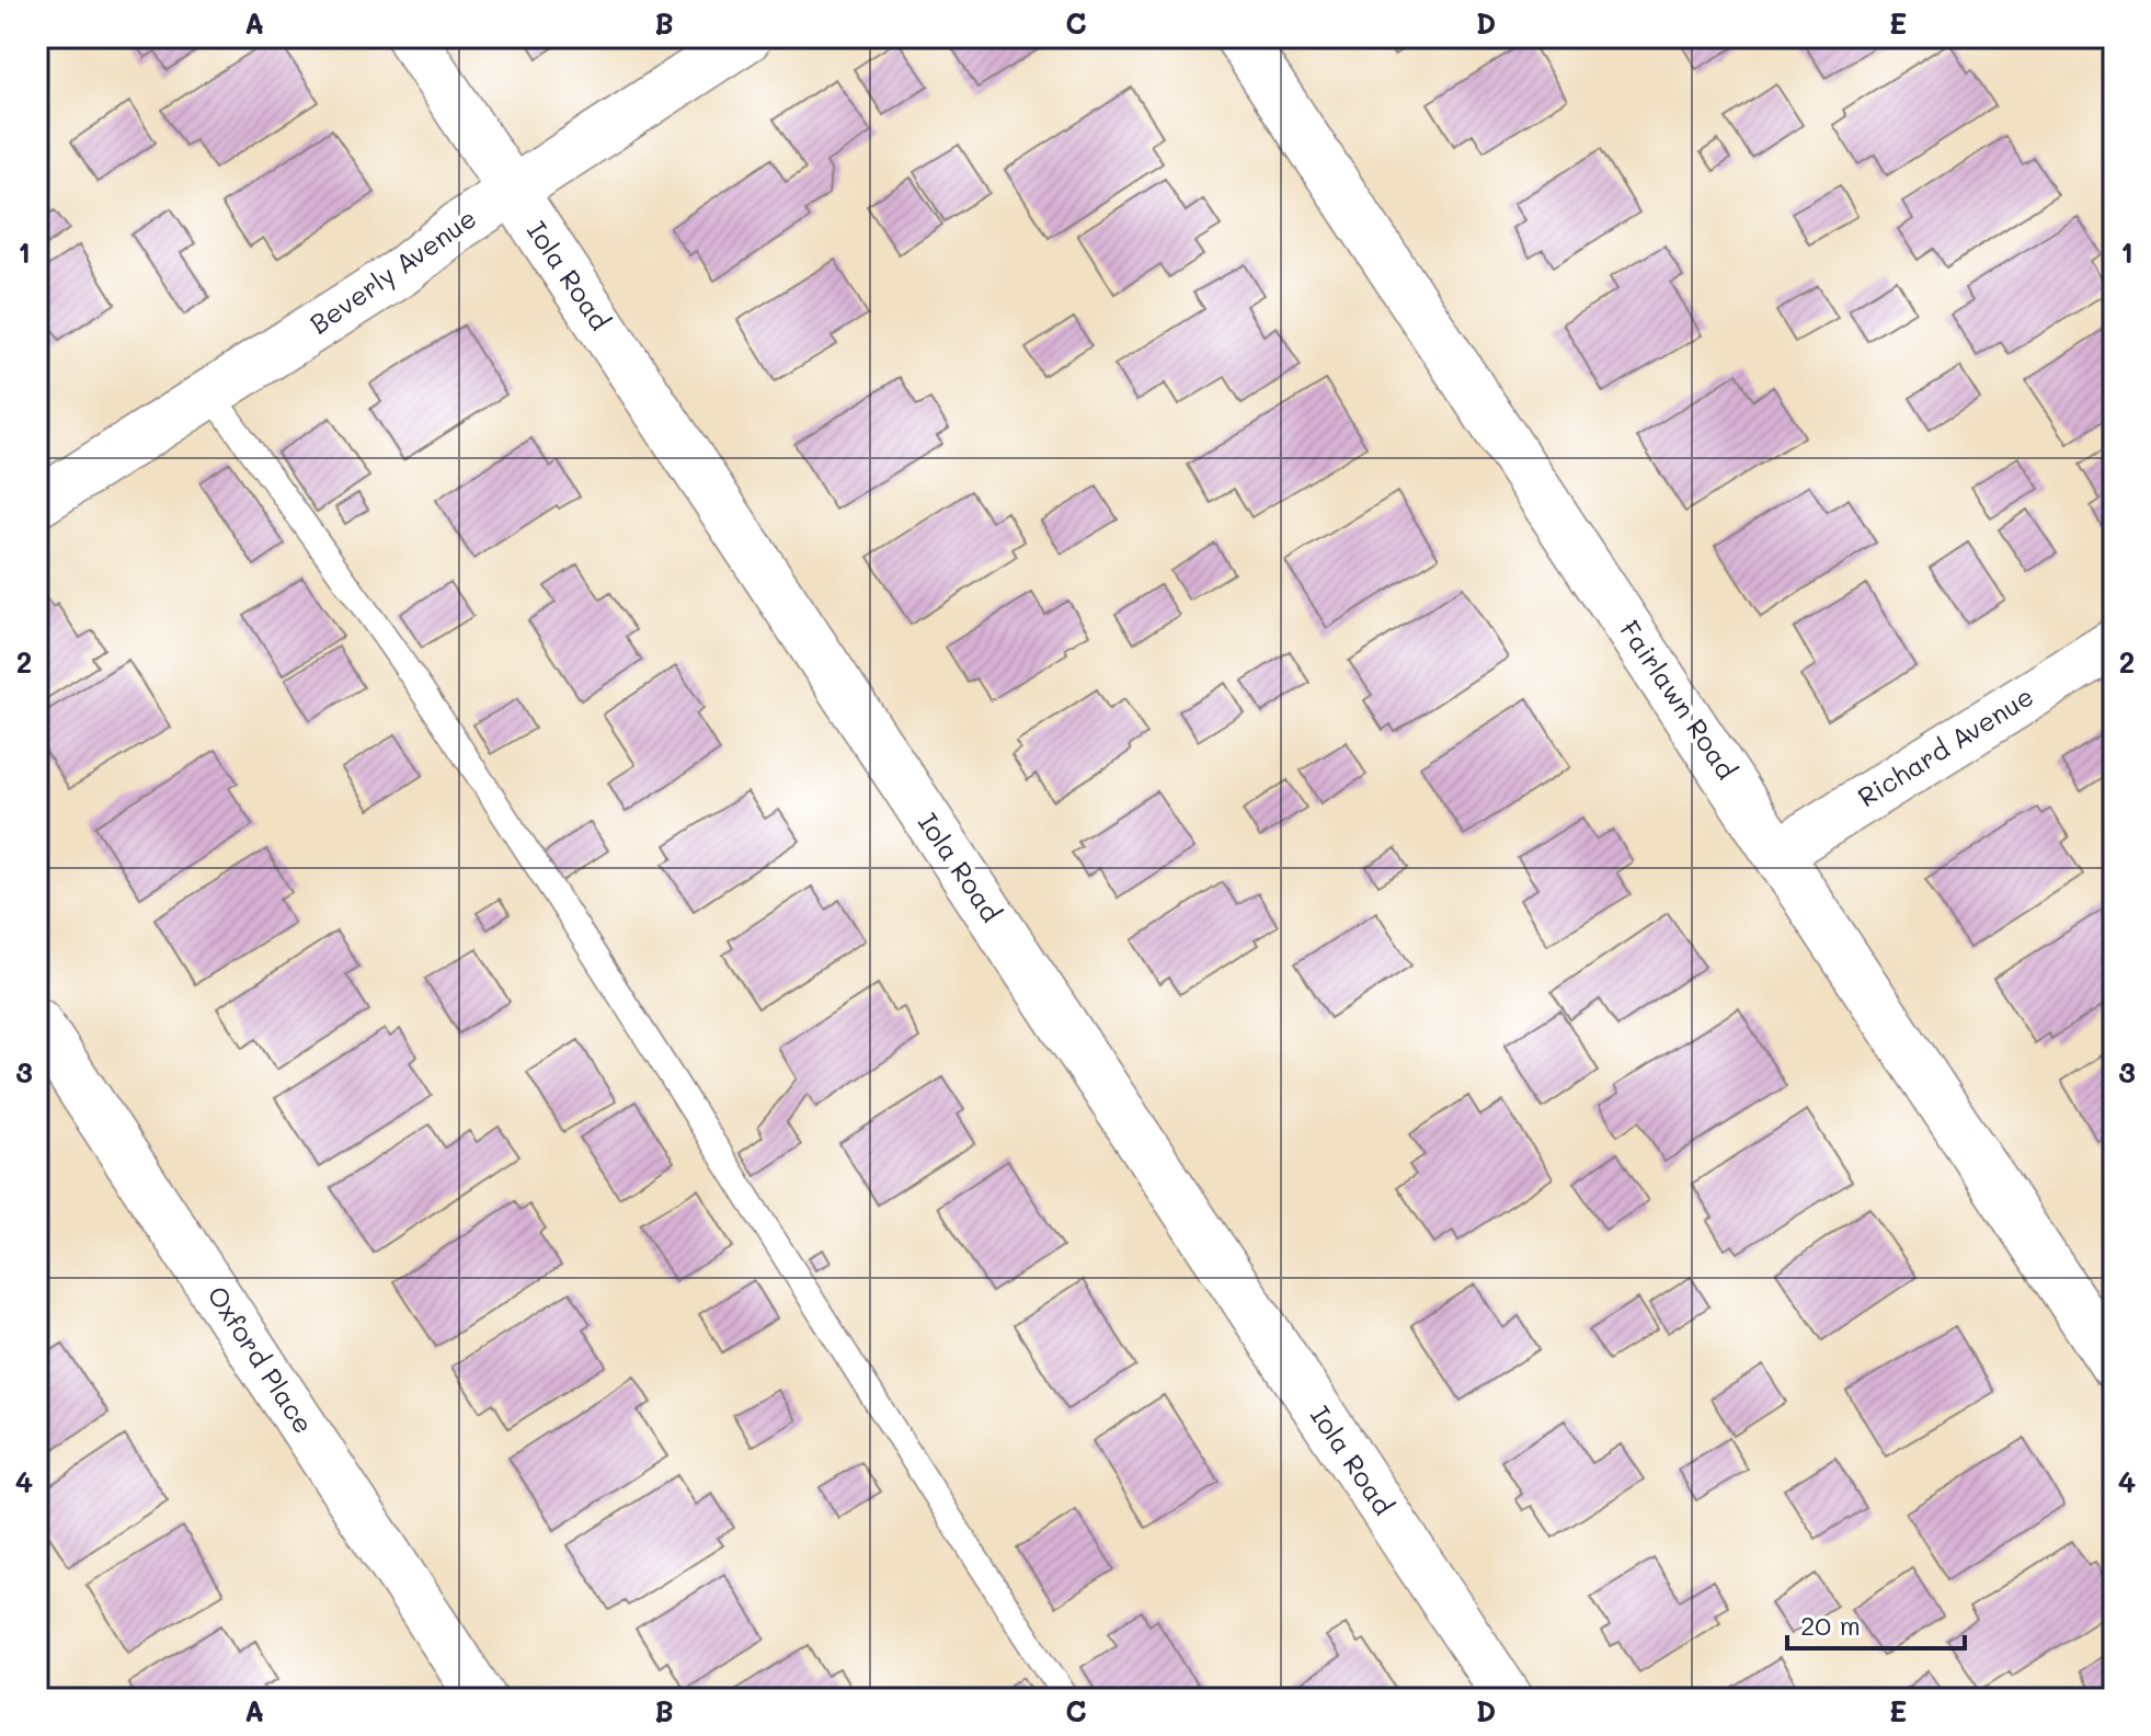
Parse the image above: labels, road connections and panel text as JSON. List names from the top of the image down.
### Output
{
  "streets": {
    "street": [
      "Beverly Avenue",
      "Iola Road",
      "Fairlawn Road",
      "Richard Avenue",
      "Oxford Place"
    ]
  },
  "crossings": [
    ["Beverly Avenue", "Iola Road"],
    ["Fairlawn Road", "Richard Avenue"]
  ],
  "scale_bar": "20 m",
  "grid": {
    "columns": [
      "A",
      "B",
      "C",
      "D",
      "E"
    ],
    "rows": [
      "1",
      "2",
      "3",
      "4"
    ]
  }
}
